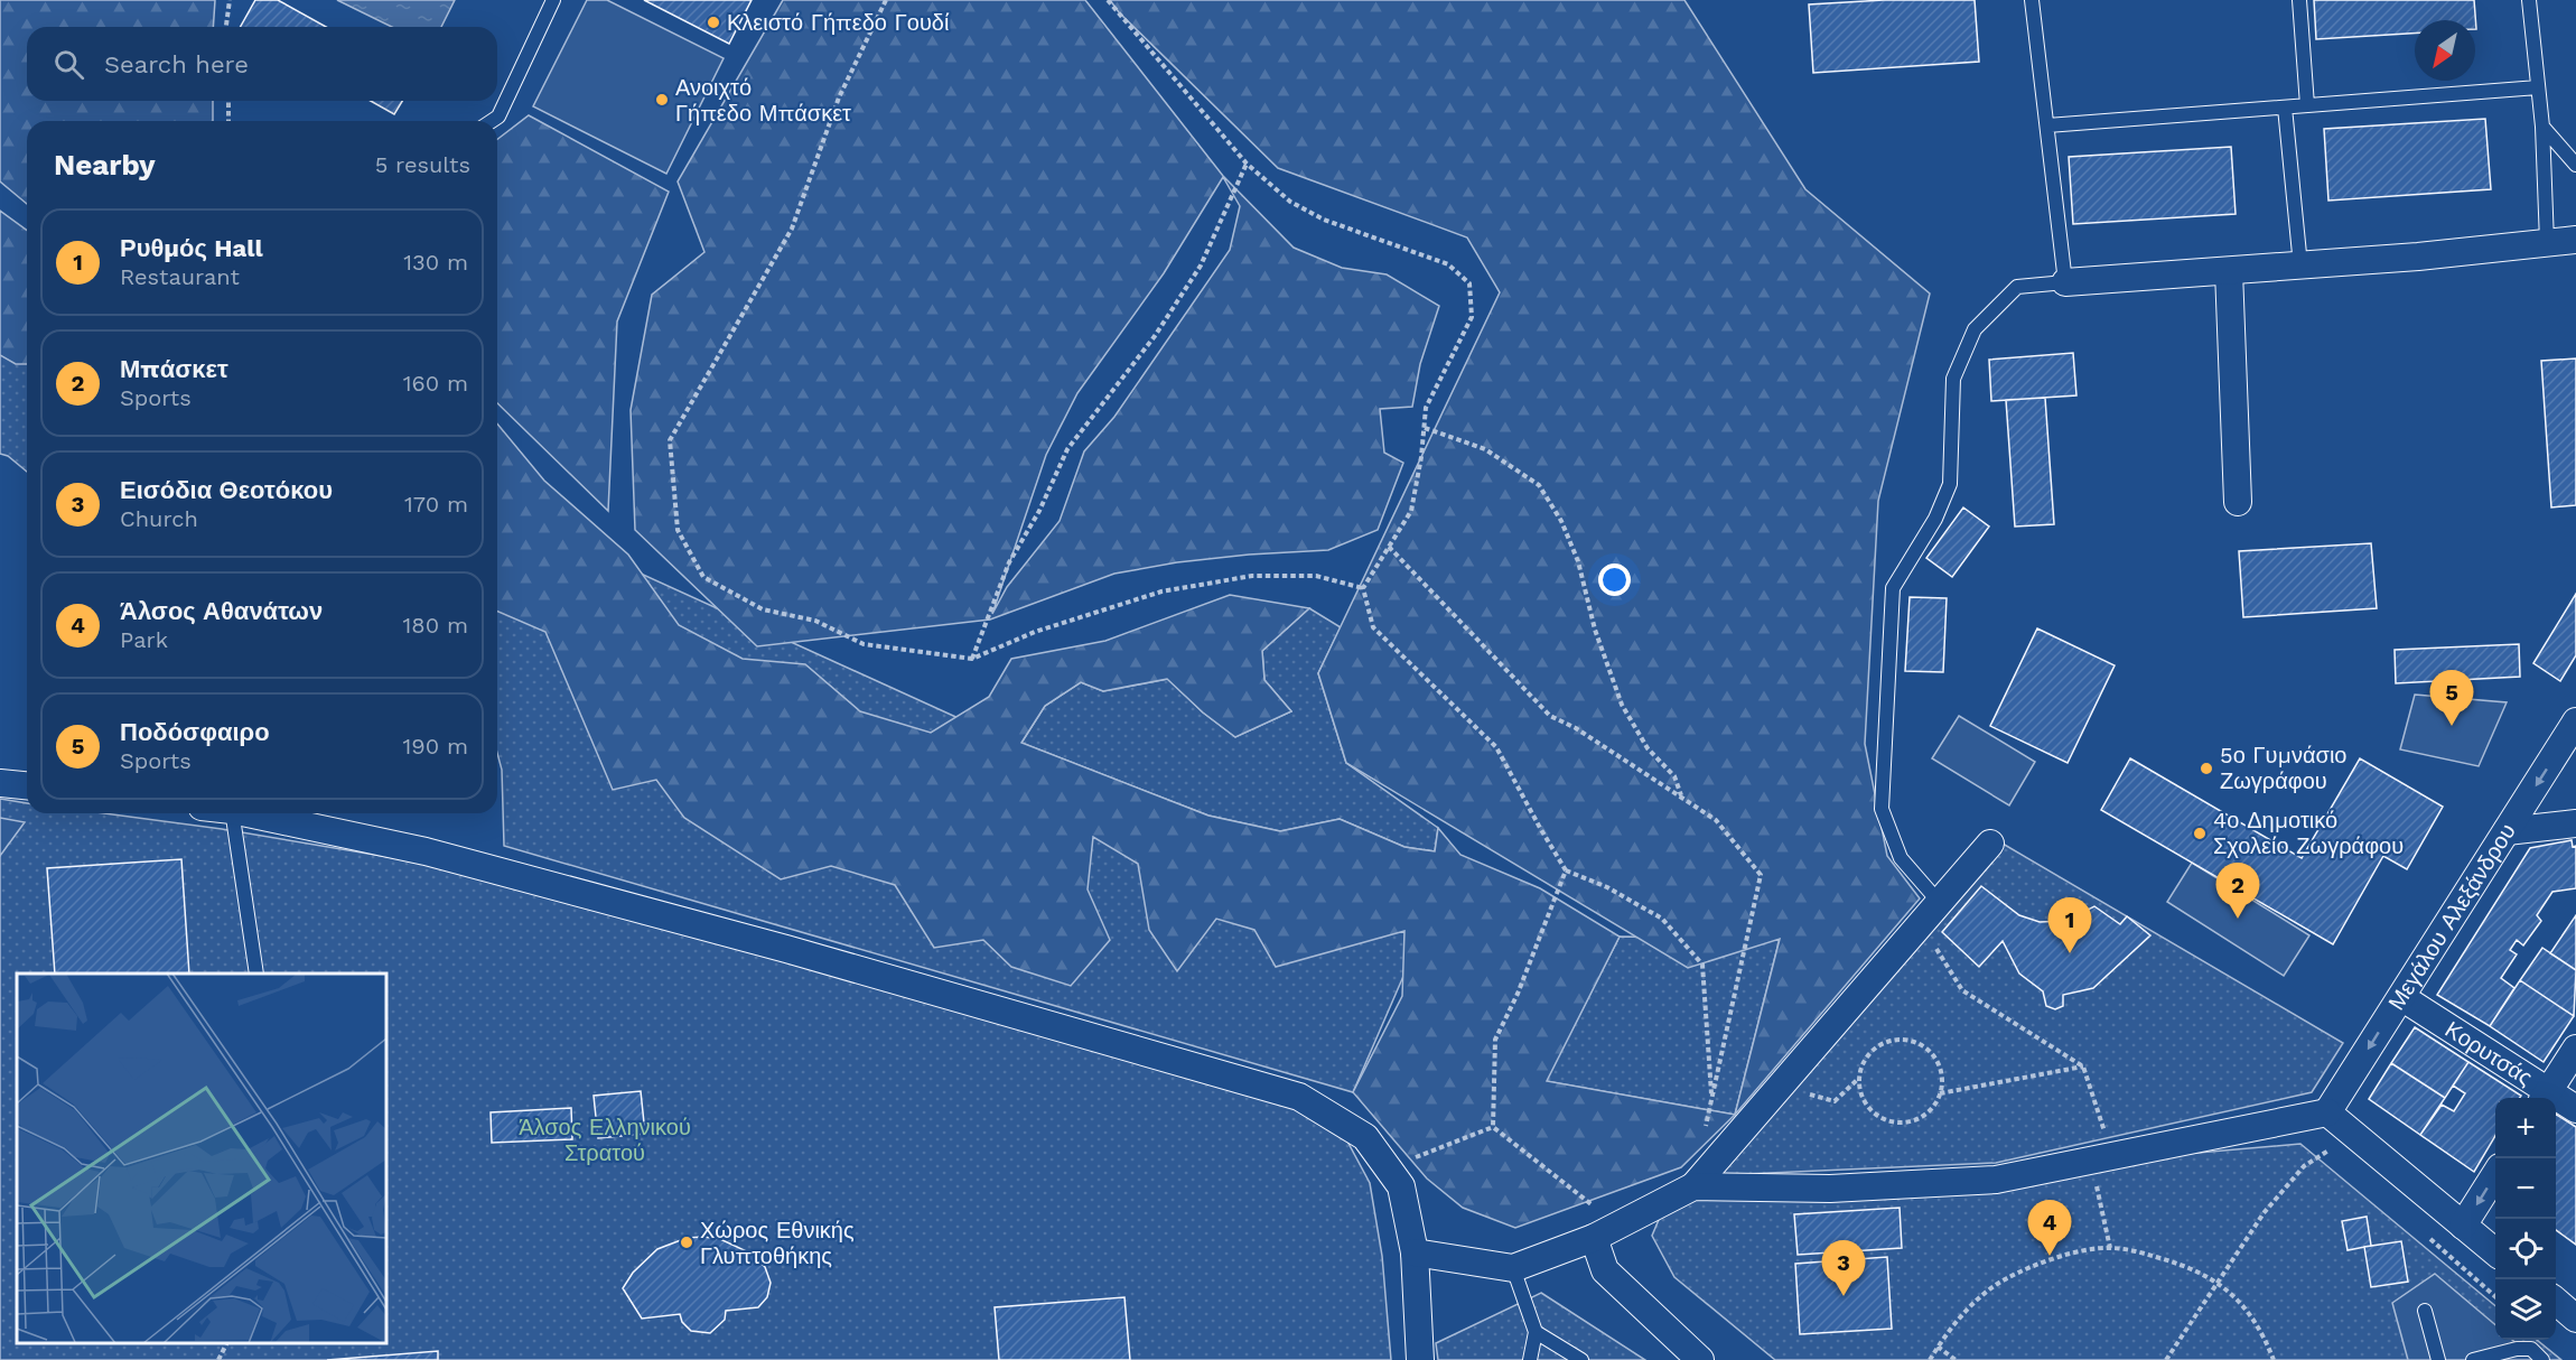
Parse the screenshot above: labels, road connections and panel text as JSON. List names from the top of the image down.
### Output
{
  "streets": {
    "street": ["Μεγάλου Αλεξάνδρου", "Κορυτσάς"]
  },
  "crossings": [
    ["Μεγάλου Αλεξάνδρου", "Κορυτσάς"]
  ],
  "one_way": ["Μεγάλου Αλεξάνδρου"],
  "parks": ["Άλσος Ελληνικού Στρατού"],
  "places": [
    "Κλειστό Γήπεδο Γουδί",
    "Ανοιχτό Γήπεδο Μπάσκετ",
    "5ο Γυμνάσιο Ζωγράφου",
    "4ο Δημοτικό Σχολείο Ζωγράφου",
    "Χώρος Εθνικής Γλυπτοθήκης"
  ],
  "north": "bottom left",
  "page": {
    "search": "Search here",
    "heading": ["Nearby", "5 results"],
    "list": [
      {
        "mark": "1",
        "name": "Ρυθμός Hall",
        "note": "Restaurant",
        "value": "130 m"
      },
      {
        "mark": "2",
        "name": "Μπάσκετ",
        "note": "Sports",
        "value": "160 m"
      },
      {
        "mark": "3",
        "name": "Εισόδια Θεοτόκου",
        "note": "Church",
        "value": "170 m"
      },
      {
        "mark": "4",
        "name": "Άλσος Αθανάτων",
        "note": "Park",
        "value": "180 m"
      },
      {
        "mark": "5",
        "name": "Ποδόσφαιρο",
        "note": "Sports",
        "value": "190 m"
      }
    ],
    "pins": [
      "5",
      "2",
      "1",
      "4",
      "3"
    ],
    "map_buttons": ["+", "−"]
  }
}
